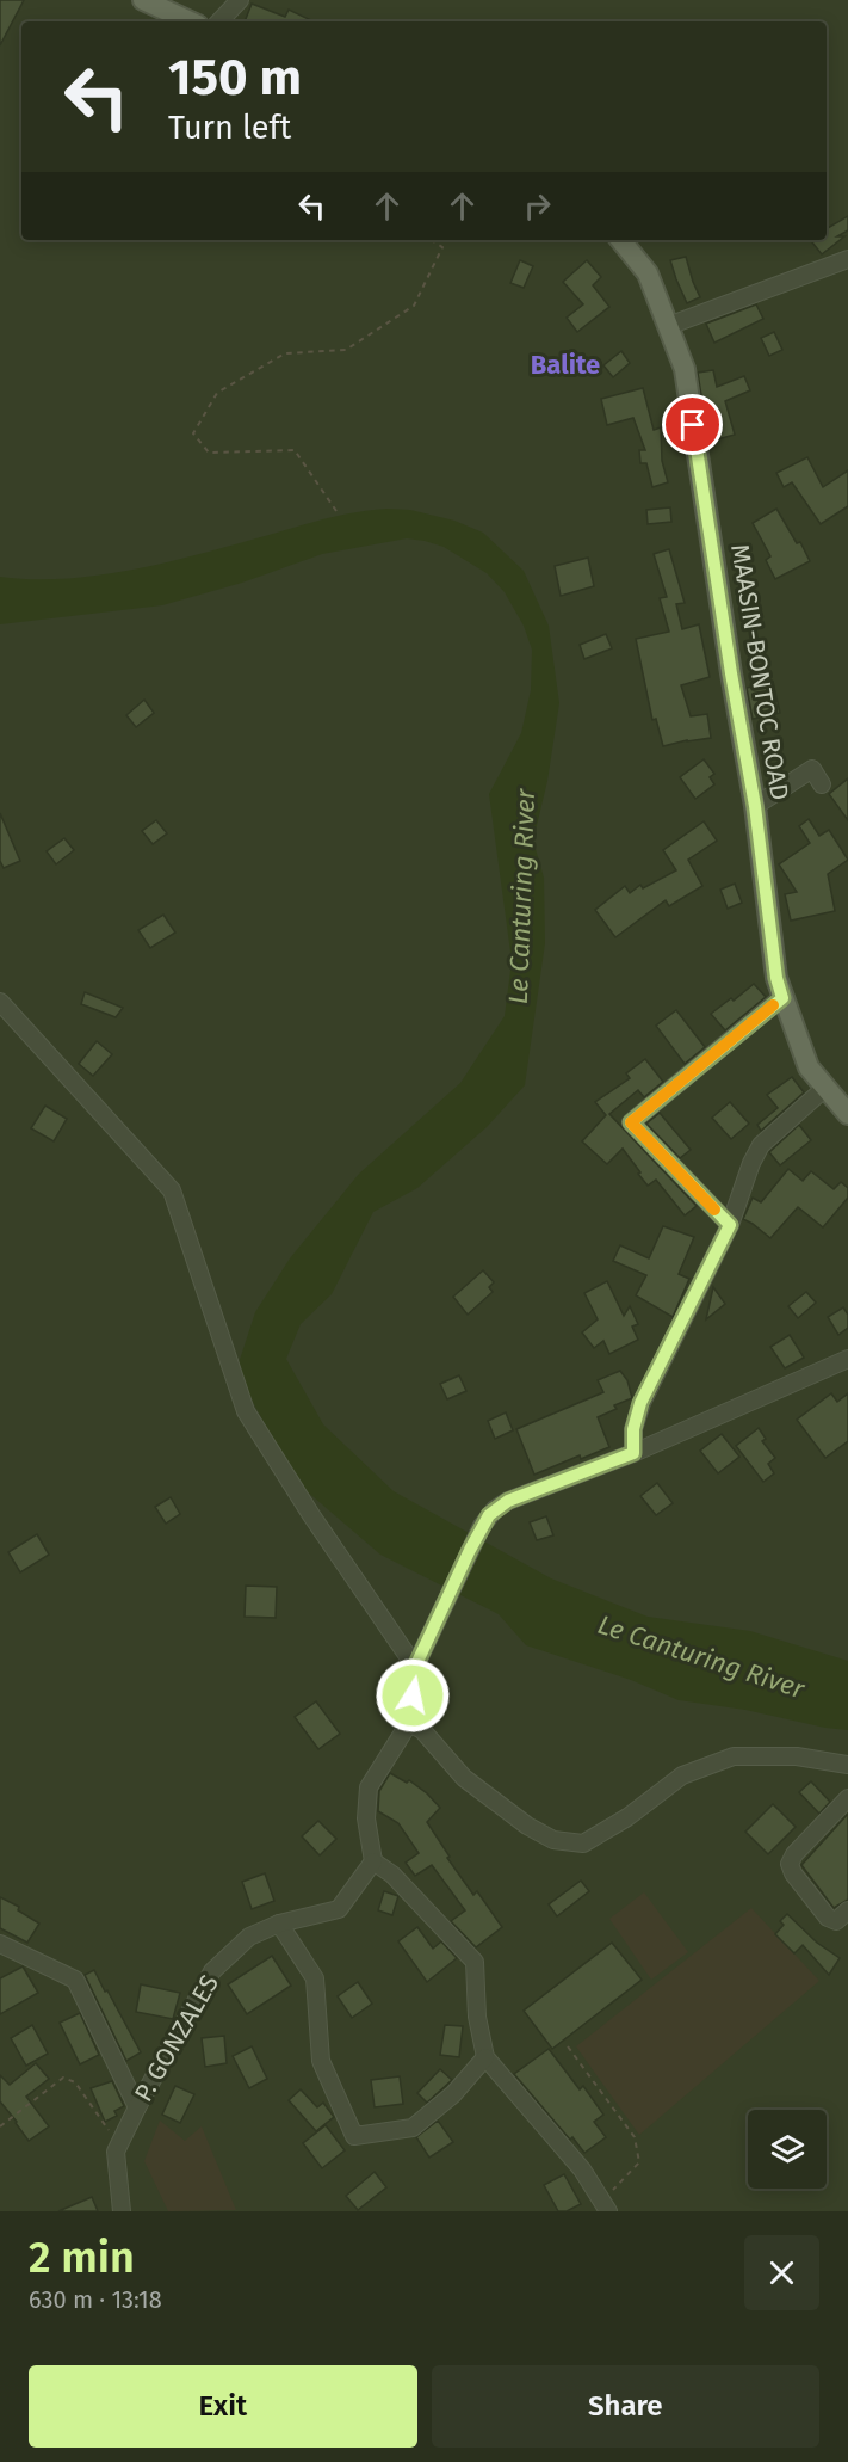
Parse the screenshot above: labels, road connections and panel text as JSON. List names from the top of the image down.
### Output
{
  "streets": {
    "main road": ["MAASIN-BONTOC ROAD"],
    "street": ["P. GONZALES"]
  },
  "districts": ["Balite"],
  "water": ["Le Canturing River"],
  "page": {
    "turn": ["150 m", "Turn left"],
    "heading": ["2 min", "630 m · 13:18"],
    "buttons": ["Exit", "Share"]
  }
}
